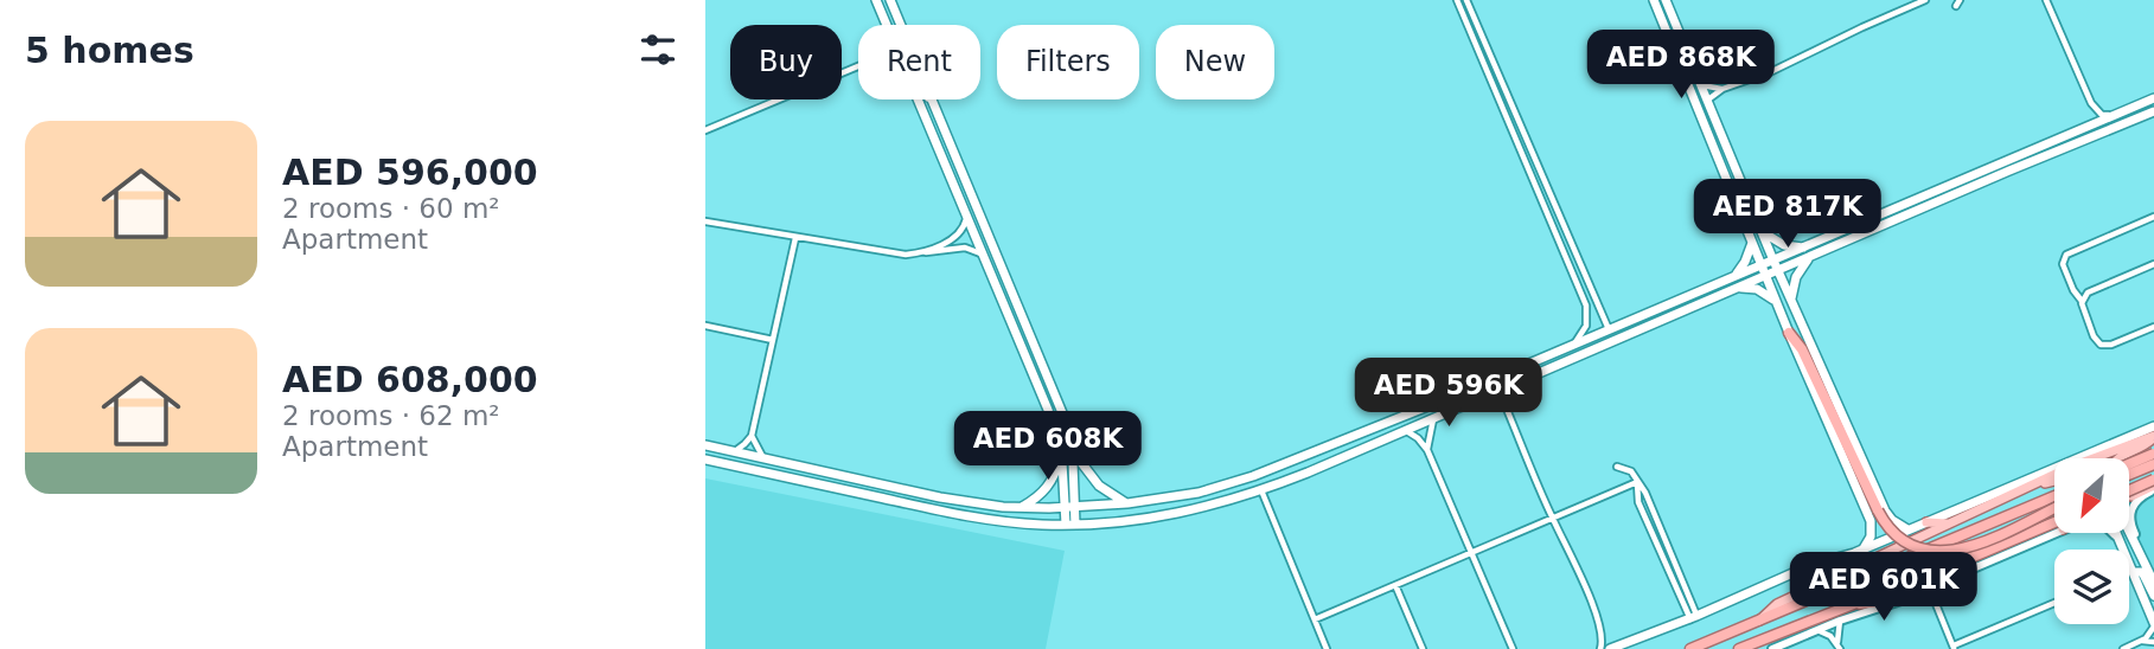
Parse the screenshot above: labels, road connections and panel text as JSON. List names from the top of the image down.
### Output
{
  "north": "bottom left",
  "page": {
    "heading": "5 homes",
    "chip": [
      "Buy",
      "Rent",
      "Filters",
      "New"
    ],
    "price": [
      "AED 868K",
      "AED 817K",
      "AED 596K",
      "AED 608K",
      "AED 601K"
    ],
    "list": [
      {
        "name": "AED 596,000",
        "note": "2 rooms · 60 m² · Apartment"
      },
      {
        "name": "AED 608,000",
        "note": "2 rooms · 62 m² · Apartment"
      }
    ]
  }
}
